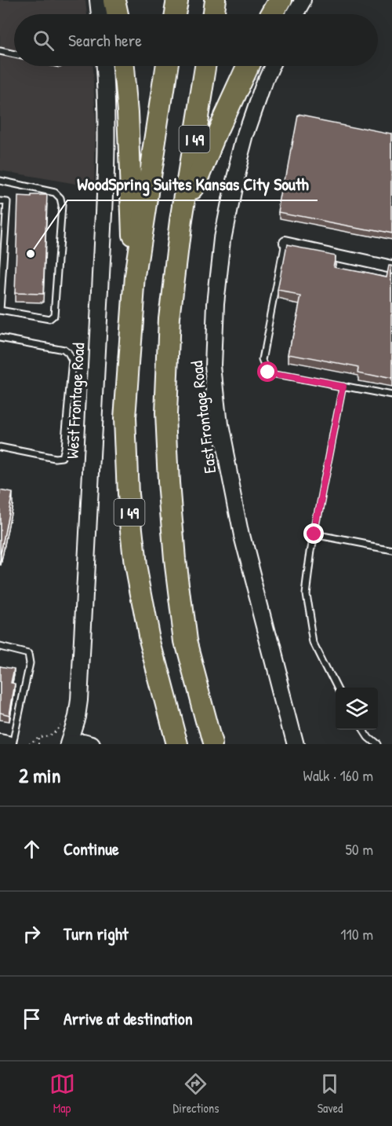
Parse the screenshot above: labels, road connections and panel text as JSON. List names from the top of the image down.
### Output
{
  "streets": {
    "highway": ["I 49"],
    "street": ["West Frontage Road", "East Frontage Road"]
  },
  "places": ["WoodSpring Suites Kansas City South"],
  "page": {
    "search": "Search here",
    "heading": ["2 min", "Walk · 160 m"],
    "list": [
      ["Continue", "50 m"],
      ["Turn right", "110 m"],
      "Arrive at destination"
    ],
    "nav": ["Map", "Directions", "Saved"]
  }
}
